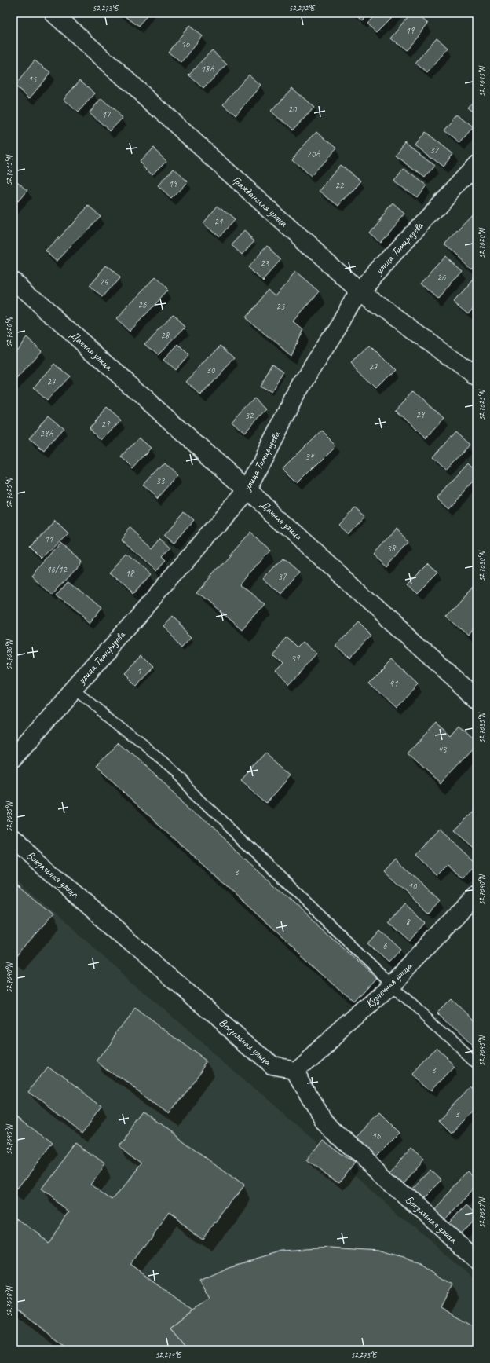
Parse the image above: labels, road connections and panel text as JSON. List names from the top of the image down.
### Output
{
  "streets": {
    "street": [
      "Гражданская улица",
      "улица Тимирязева",
      "Дачная улица",
      "Вокзальная улица",
      "Кузнечная улица"
    ]
  },
  "crossings": [
    ["Гражданская улица", "улица Тимирязева"],
    ["улица Тимирязева", "Дачная улица"],
    ["Вокзальная улица", "Кузнечная улица"]
  ],
  "house_numbers": [
    "19",
    "16",
    "18А",
    "15",
    "20",
    "17",
    "32",
    "20А",
    "19",
    "22",
    "21",
    "23",
    "26",
    "24",
    "26",
    "25",
    "28",
    "27",
    "30",
    "27",
    "29",
    "32",
    "29",
    "29А",
    "34",
    "33",
    "11",
    "38",
    "16/12",
    "18",
    "37",
    "39",
    "1",
    "41",
    "43",
    "3",
    "10",
    "8",
    "6",
    "3",
    "3",
    "16"
  ],
  "coordinates": [
    "52.273°E",
    "52.272°E",
    "52.7615°N",
    "52.7620°N",
    "52.7625°N",
    "52.7630°N",
    "52.7635°N",
    "52.7640°N",
    "52.7645°N",
    "52.7650°N",
    "52.274°E"
  ]
}
